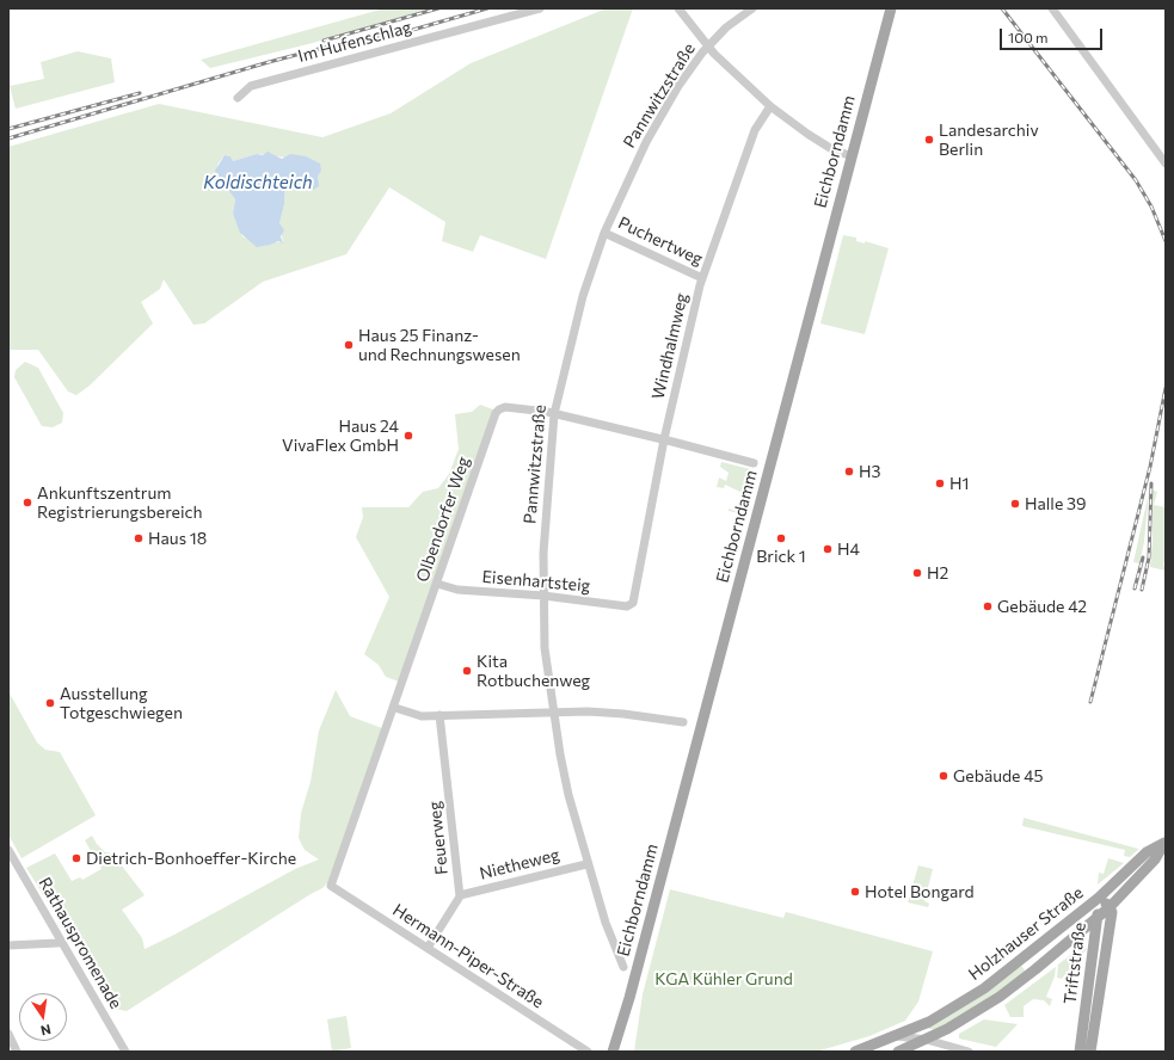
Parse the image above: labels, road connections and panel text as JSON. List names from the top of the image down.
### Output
{
  "streets": {
    "main road": ["Eichborndamm", "Holzhauser Straße", "Triftstraße"],
    "street": [
      "Im Hufenschlag",
      "Pannwitzstraße",
      "Puchertweg",
      "Windhalmweg",
      "Olbendorfer Weg",
      "Eisenhartsteig",
      "Feuerweg",
      "Nietheweg",
      "Rathauspromenade",
      "Hermann-Piper-Straße"
    ]
  },
  "crossings": [
    ["Pannwitzstraße", "Puchertweg"],
    ["Pannwitzstraße", "Olbendorfer Weg"],
    ["Pannwitzstraße", "Eisenhartsteig"],
    ["Pannwitzstraße", "Nietheweg"],
    ["Puchertweg", "Windhalmweg"],
    ["Windhalmweg", "Olbendorfer Weg"],
    ["Windhalmweg", "Eisenhartsteig"],
    ["Olbendorfer Weg", "Eisenhartsteig"],
    ["Olbendorfer Weg", "Hermann-Piper-Straße"],
    ["Feuerweg", "Nietheweg"],
    ["Feuerweg", "Hermann-Piper-Straße"],
    ["Holzhauser Straße", "Triftstraße"]
  ],
  "water": ["Koldischteich"],
  "parks": ["KGA Kühler Grund"],
  "places": [
    "Landesarchiv Berlin",
    "Haus 25 Finanz- und Rechnungswesen",
    "Haus 24 VivaFlex GmbH",
    "H3",
    "H1",
    "Ankunftszentrum Registrierungsbereich",
    "Halle 39",
    "Haus 18",
    "Brick 1",
    "H4",
    "H2",
    "Gebäude 42",
    "Kita Rotbuchenweg",
    "Ausstellung Totgeschwiegen",
    "Gebäude 45",
    "Dietrich-Bonhoeffer-Kirche",
    "Hotel Bongard"
  ],
  "scale_bar": "100 m",
  "north": "bottom"
}
